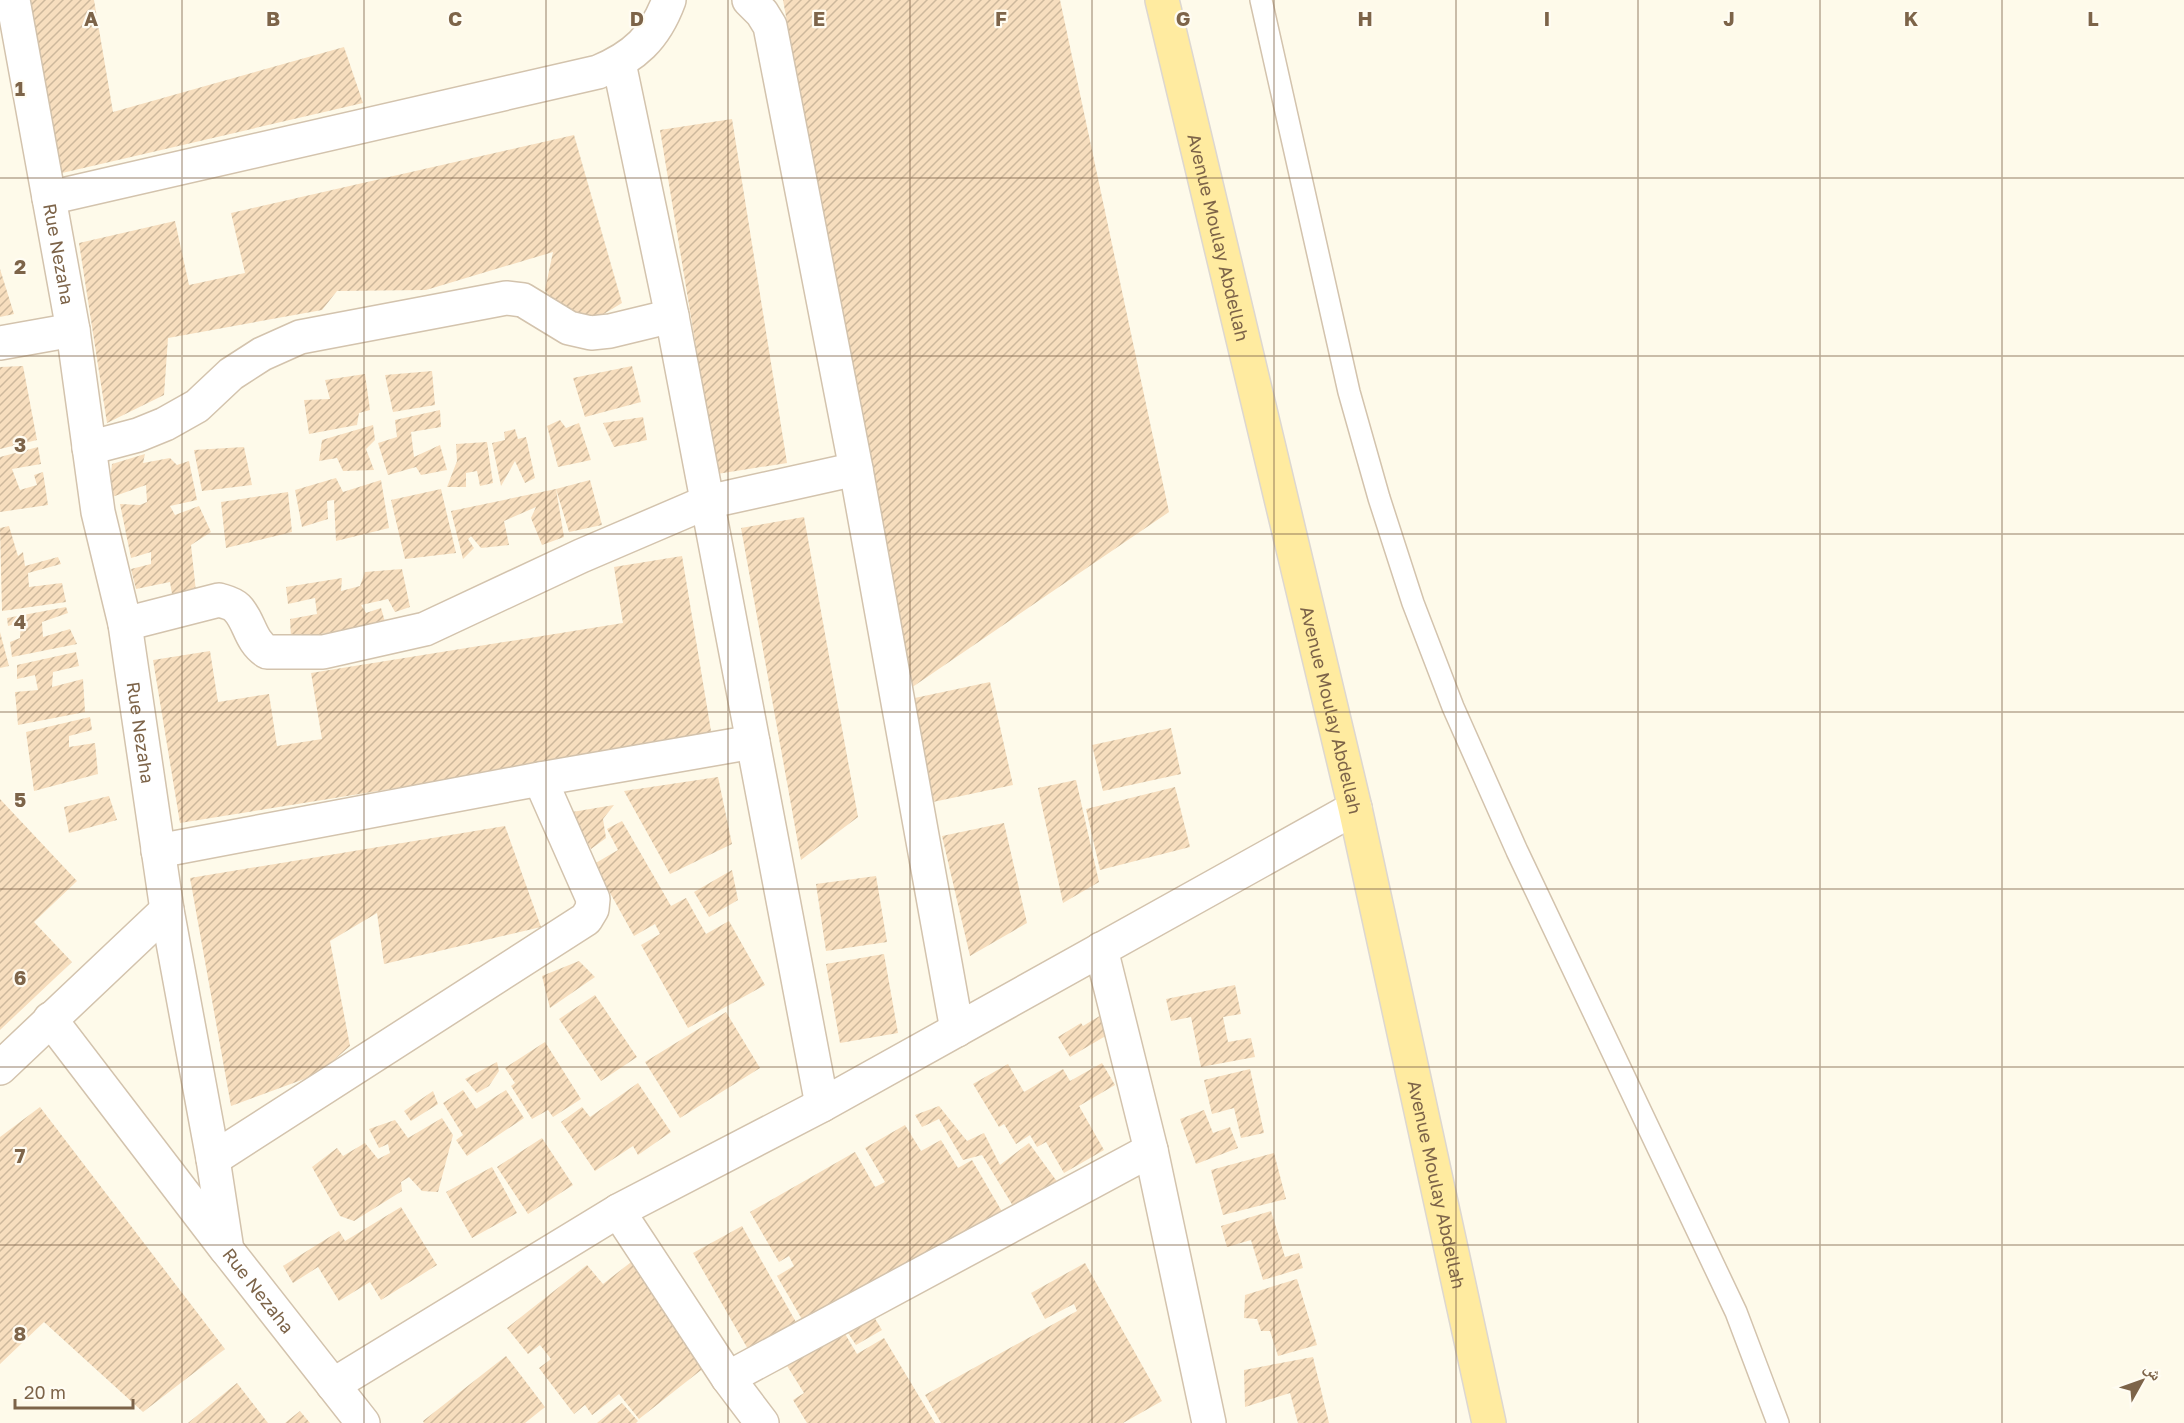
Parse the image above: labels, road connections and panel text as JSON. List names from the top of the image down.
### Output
{
  "streets": {
    "main road": ["Avenue Moulay Abdellah"],
    "street": ["Rue Nezaha"]
  },
  "scale_bar": "20 m",
  "north": "top right",
  "grid": {
    "columns": [
      "A",
      "B",
      "C",
      "D",
      "E",
      "F",
      "G",
      "H",
      "I",
      "J",
      "K",
      "L"
    ],
    "rows": [
      "1",
      "2",
      "3",
      "4",
      "5",
      "6",
      "7",
      "8"
    ]
  }
}
